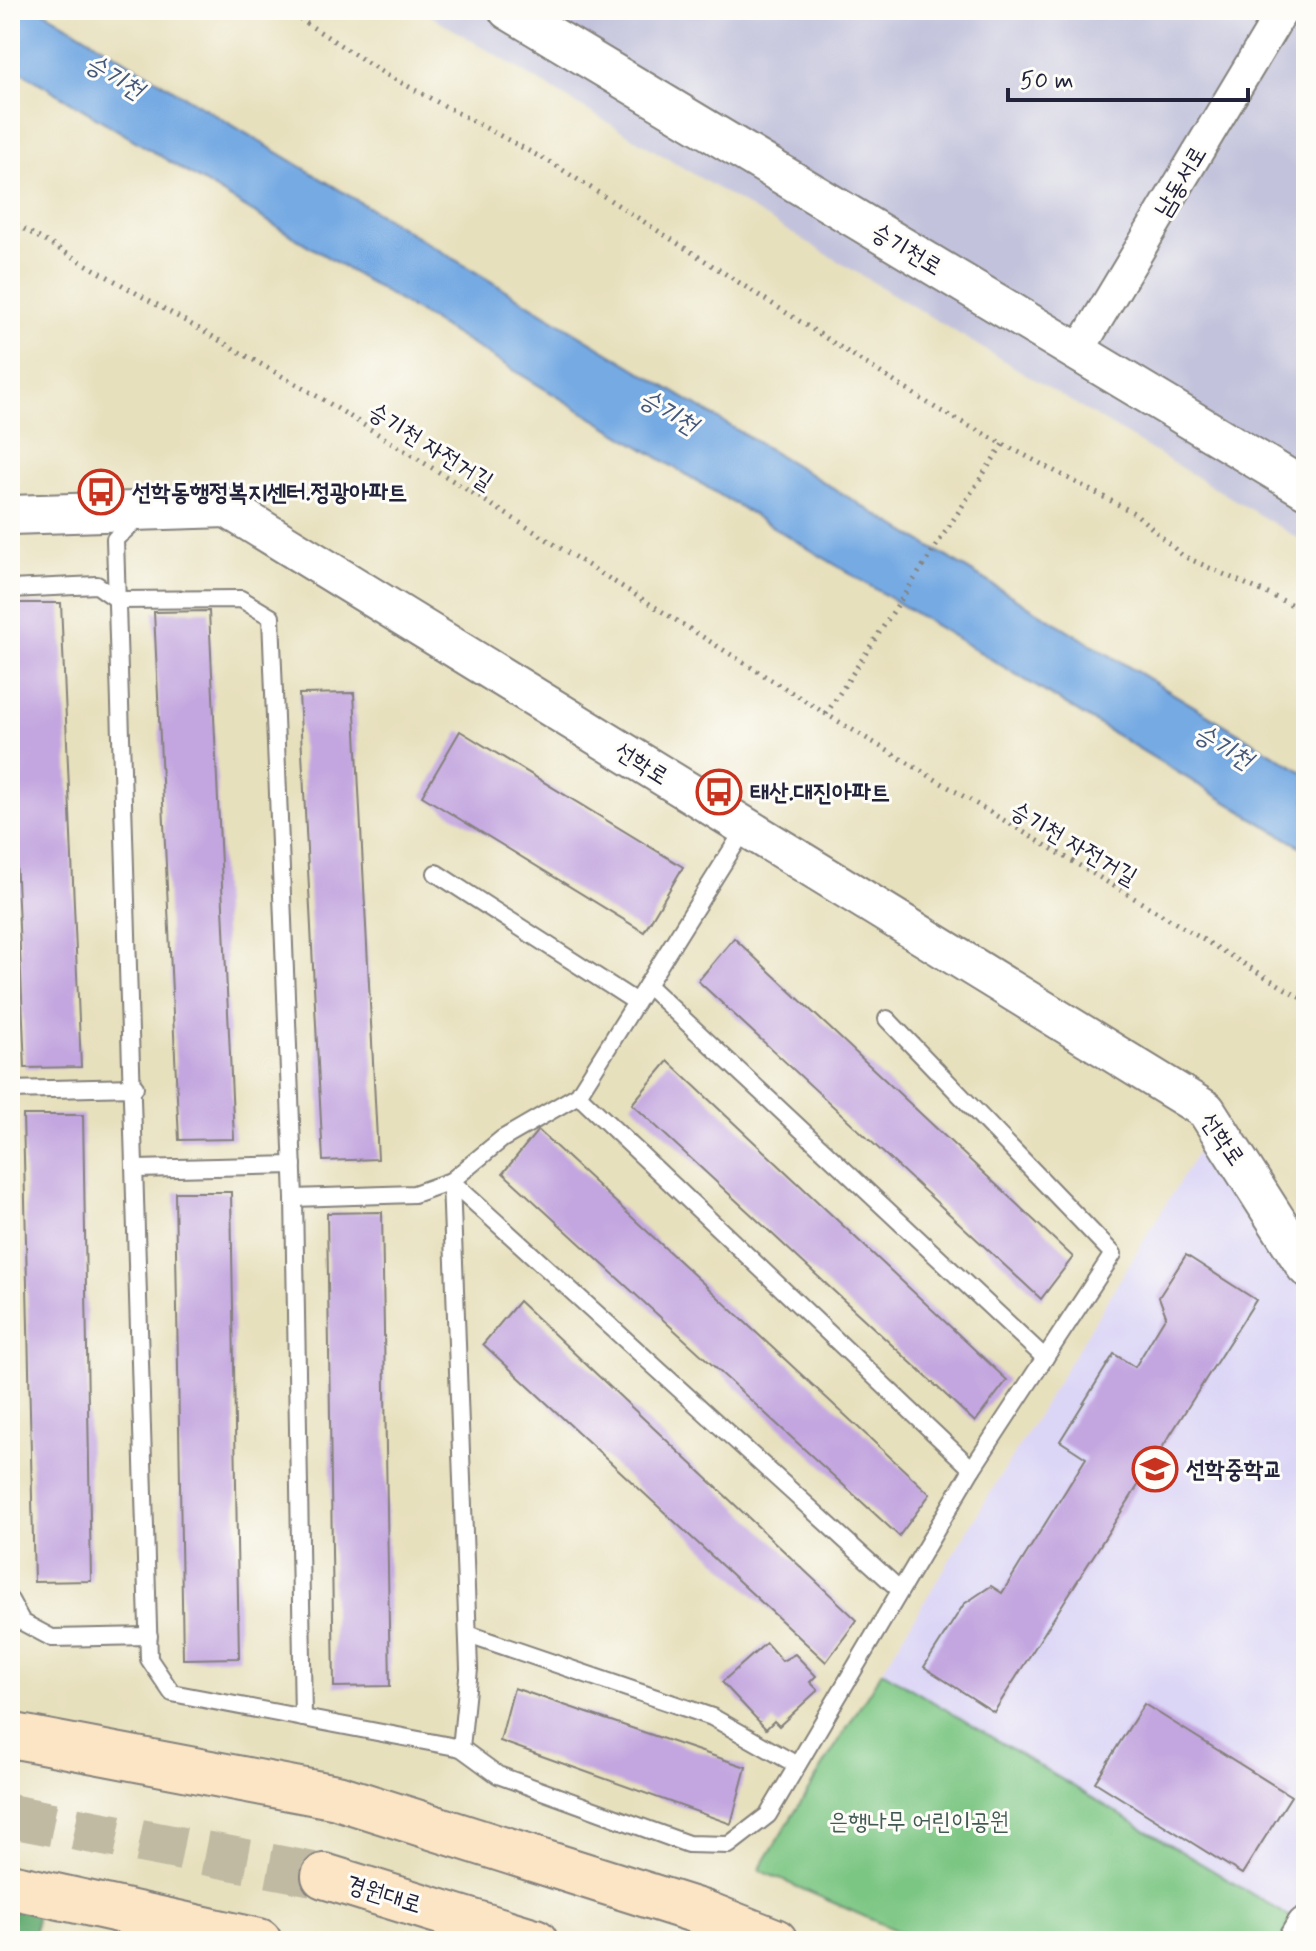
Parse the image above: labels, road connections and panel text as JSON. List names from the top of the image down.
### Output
{
  "streets": {
    "main road": ["경원대로"],
    "street": ["남동서로", "승기천로", "선학로"],
    "path": ["승기천 자전거길"]
  },
  "crossings": [
    ["남동서로", "승기천로"]
  ],
  "water": ["승기천"],
  "parks": ["은행나무 어린이공원"],
  "places": {
    "bus stop": ["선학동행정복지센터.정광아파트", "태산.대진아파트"],
    "school or university": ["선학중학교"]
  },
  "scale_bar": "50 m"
}
